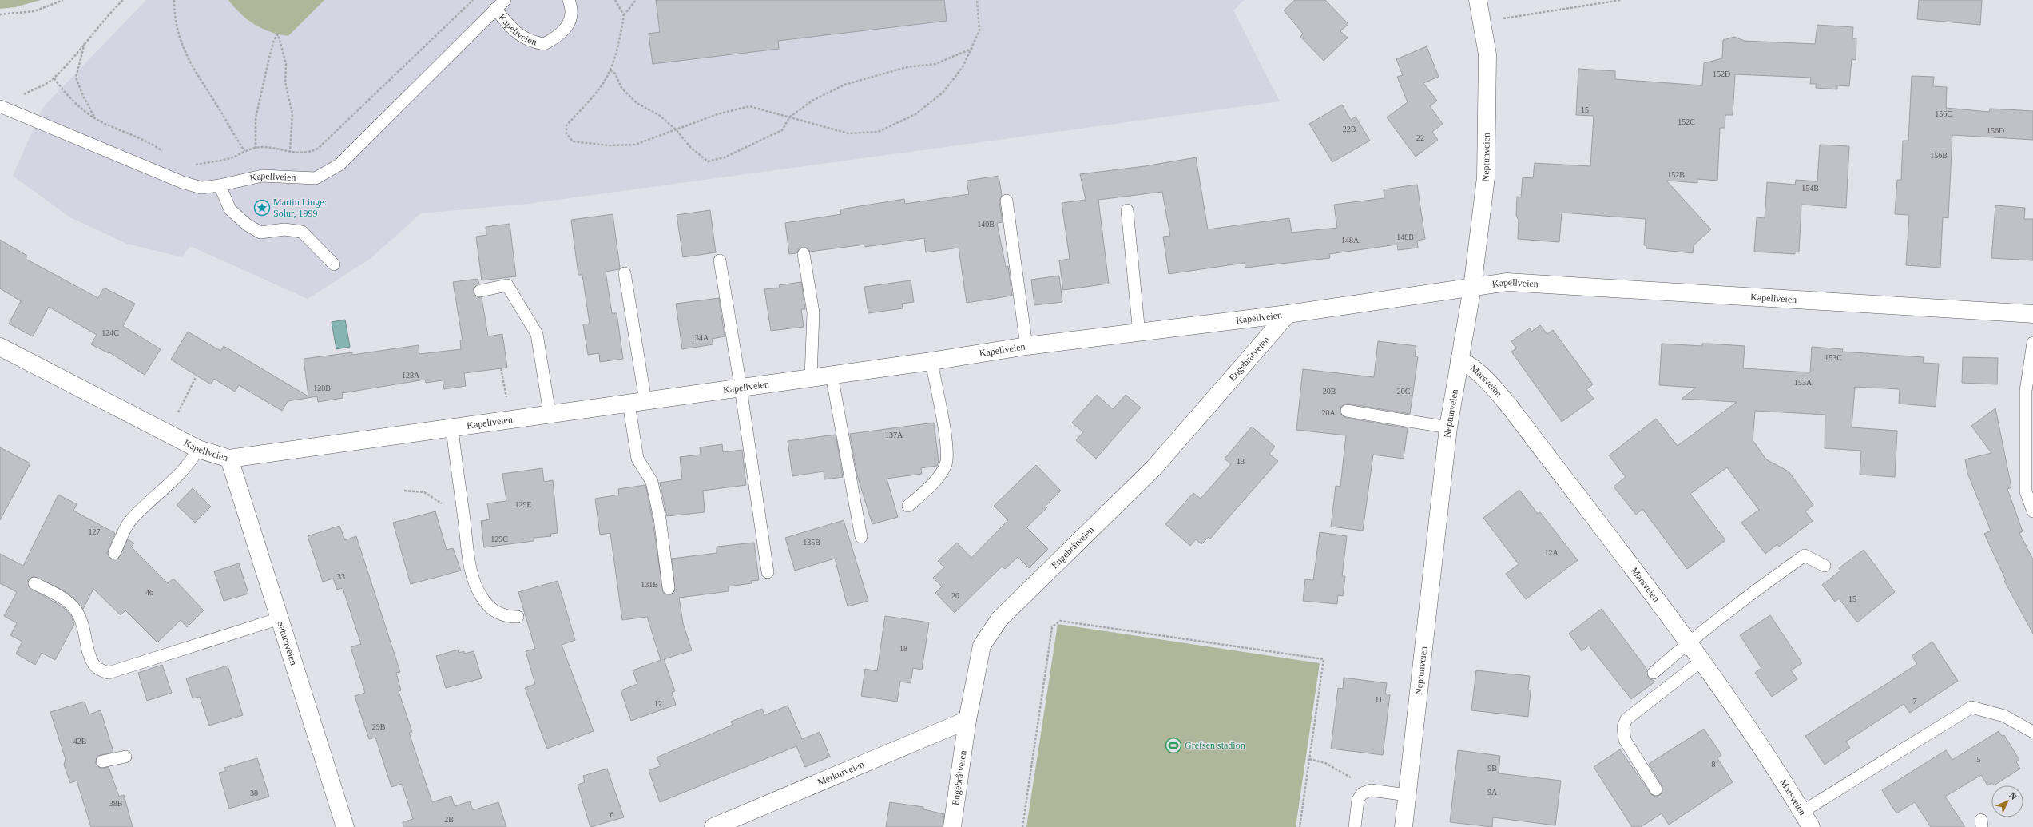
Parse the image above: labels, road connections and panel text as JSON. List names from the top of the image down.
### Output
{
  "streets": {
    "street": [
      "Kapellveien",
      "Neptunveien",
      "Engebråtveien",
      "Marsveien",
      "Saturnveien",
      "Merkurveien"
    ]
  },
  "crossings": [
    ["Kapellveien", "Neptunveien"],
    ["Kapellveien", "Engebråtveien"],
    ["Kapellveien", "Saturnveien"],
    ["Neptunveien", "Marsveien"],
    ["Engebråtveien", "Merkurveien"]
  ],
  "places": {
    "place": ["Martin Linge: Solur, 1999"],
    "sports": ["Grefsen stadion"]
  },
  "house_numbers": [
    "152D",
    "15",
    "156C",
    "152C",
    "22B",
    "156D",
    "22",
    "156B",
    "152B",
    "154B",
    "140B",
    "148B",
    "148A",
    "124C",
    "134A",
    "153C",
    "128A",
    "153A",
    "128B",
    "20B",
    "20C",
    "20A",
    "137A",
    "13",
    "129E",
    "127",
    "129C",
    "135B",
    "12A",
    "33",
    "131B",
    "46",
    "20",
    "15",
    "18",
    "11",
    "7",
    "12",
    "29B",
    "42B",
    "5",
    "8",
    "9B",
    "9A",
    "38",
    "38B",
    "6",
    "2B"
  ],
  "north": "top right"
}
